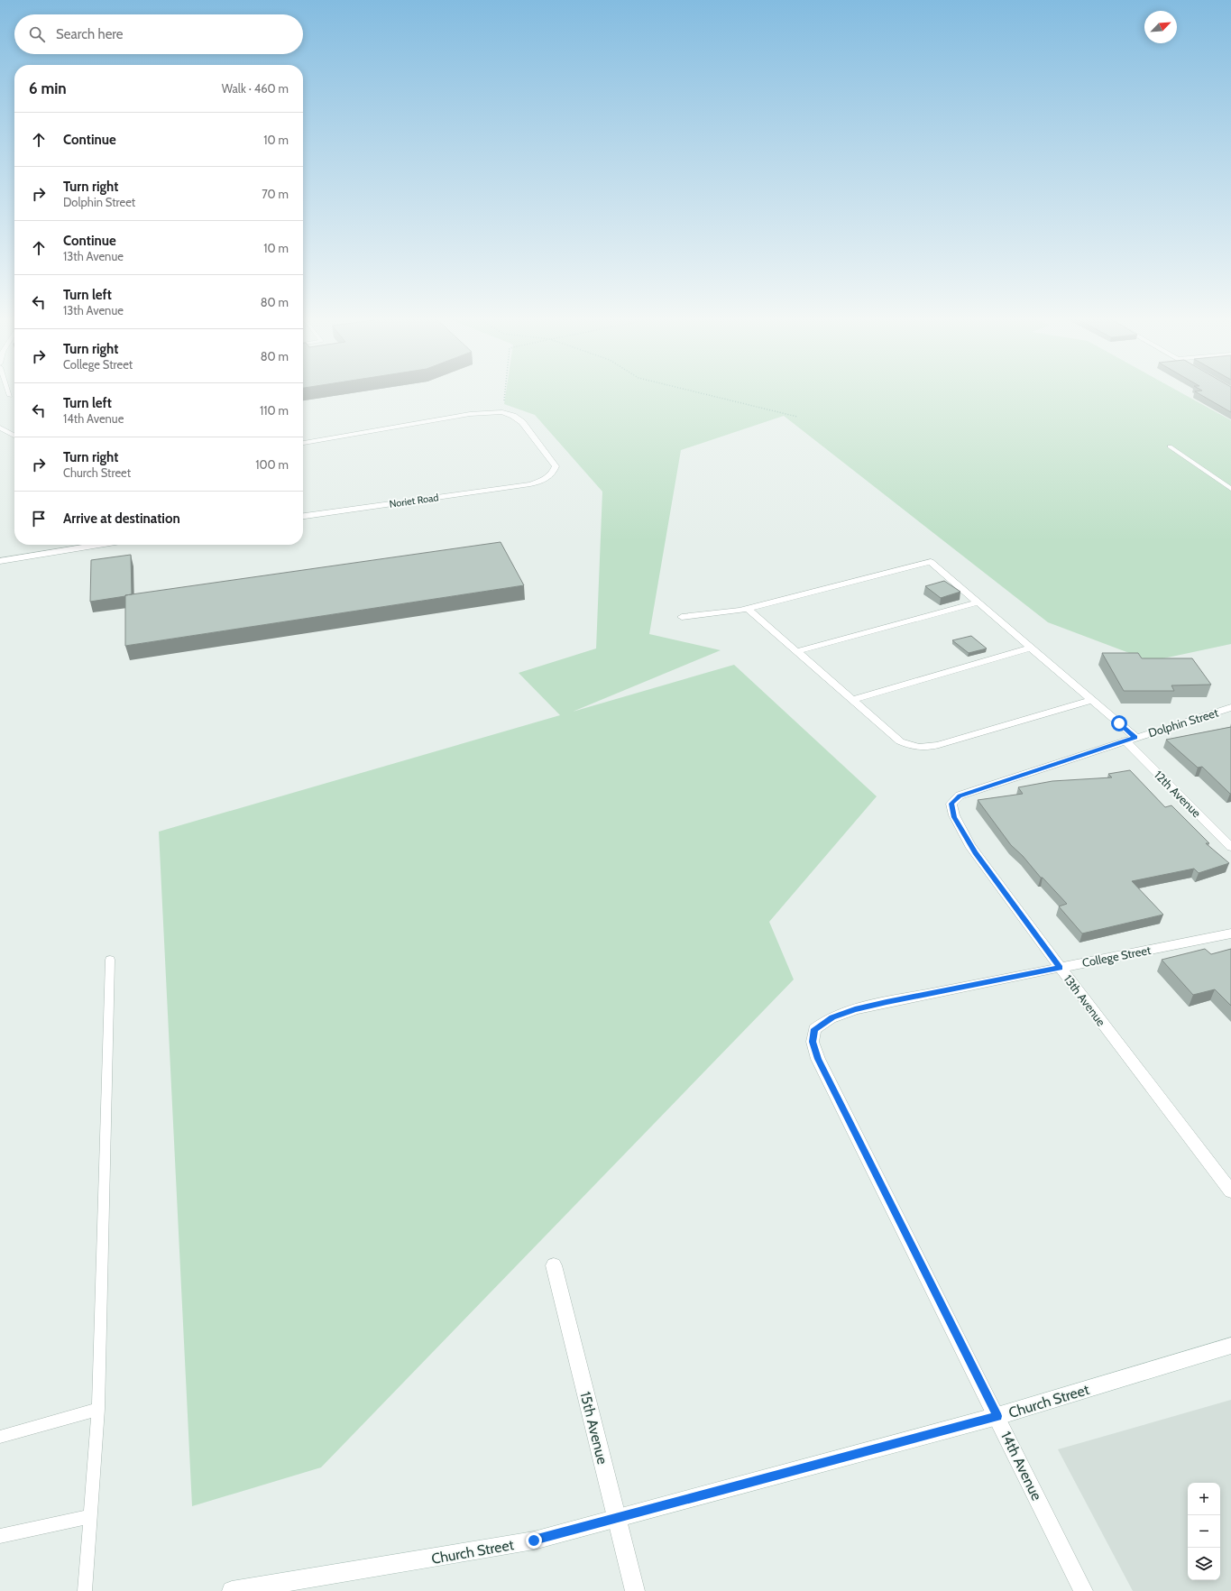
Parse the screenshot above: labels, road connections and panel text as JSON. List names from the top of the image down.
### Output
{
  "streets": {
    "street": [
      "Noriet Road",
      "Dolphin Street",
      "12th Avenue",
      "College Street",
      "13th Avenue",
      "Church Street",
      "15th Avenue",
      "14th Avenue"
    ]
  },
  "crossings": [
    ["Dolphin Street", "12th Avenue"],
    ["Dolphin Street", "13th Avenue"],
    ["College Street", "13th Avenue"],
    ["College Street", "14th Avenue"],
    ["Church Street", "15th Avenue"],
    ["Church Street", "14th Avenue"]
  ],
  "north": "top right",
  "page": {
    "search": "Search here",
    "heading": ["6 min", "Walk · 460 m"],
    "list": [
      ["Continue", "10 m"],
      ["Turn right", "Dolphin Street", "70 m"],
      ["Continue", "13th Avenue", "10 m"],
      ["Turn left", "13th Avenue", "80 m"],
      ["Turn right", "College Street", "80 m"],
      ["Turn left", "14th Avenue", "110 m"],
      ["Turn right", "Church Street", "100 m"],
      "Arrive at destination"
    ],
    "map_buttons": ["+", "−"]
  }
}
